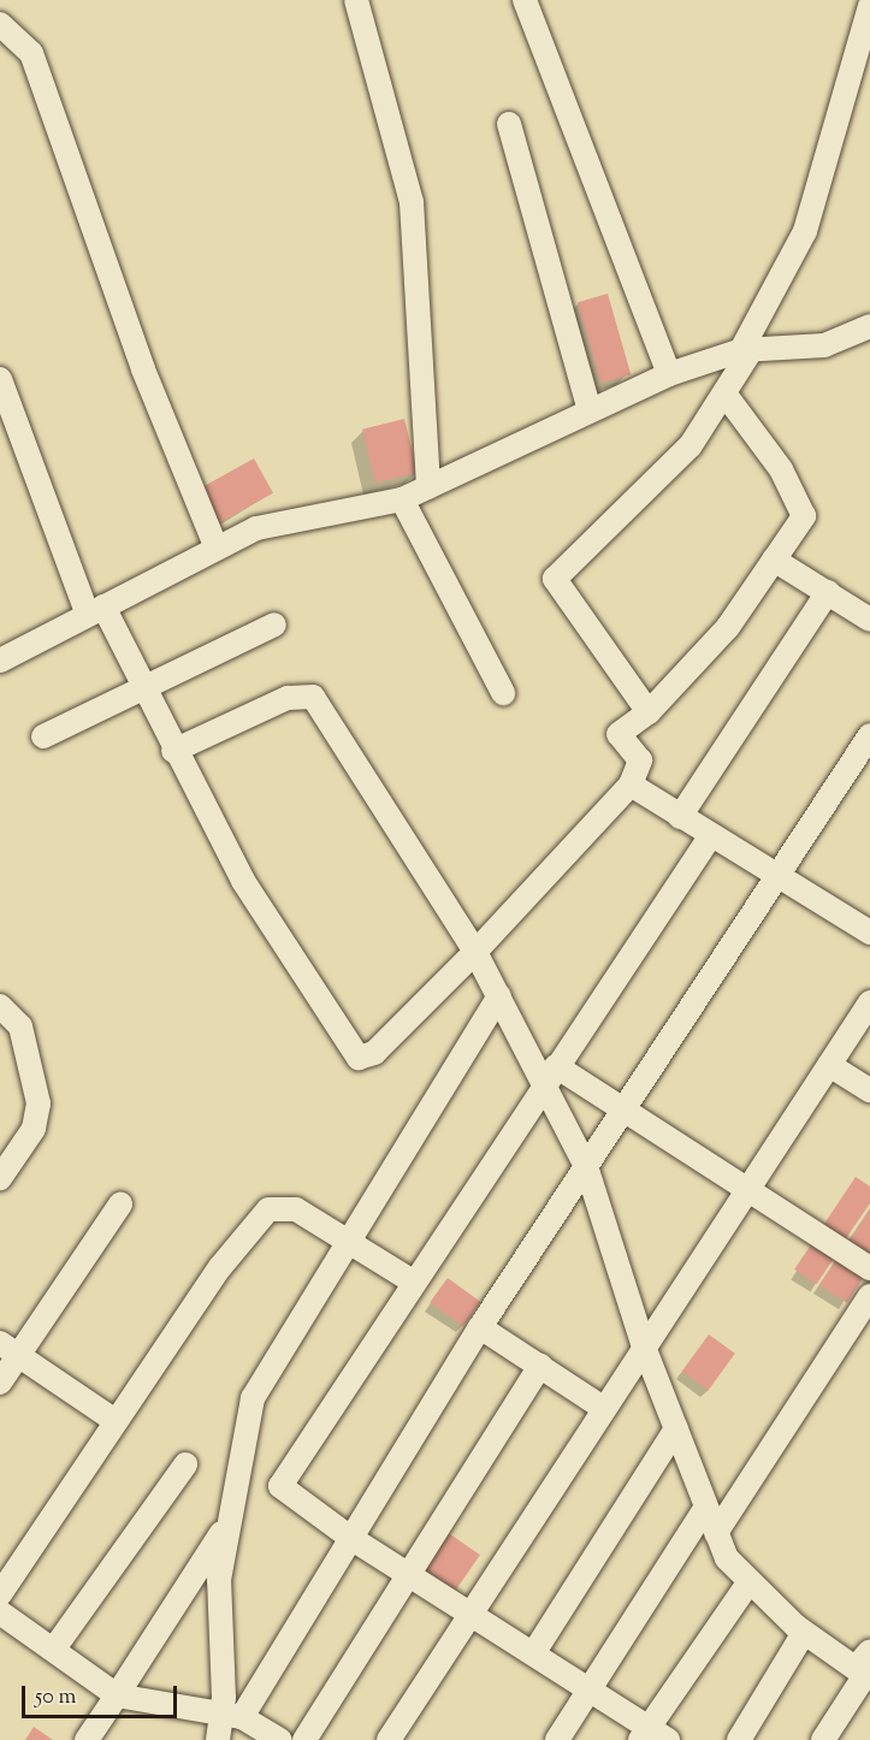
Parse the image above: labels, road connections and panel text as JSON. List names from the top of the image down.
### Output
{
  "scale_bar": "50 m"
}
